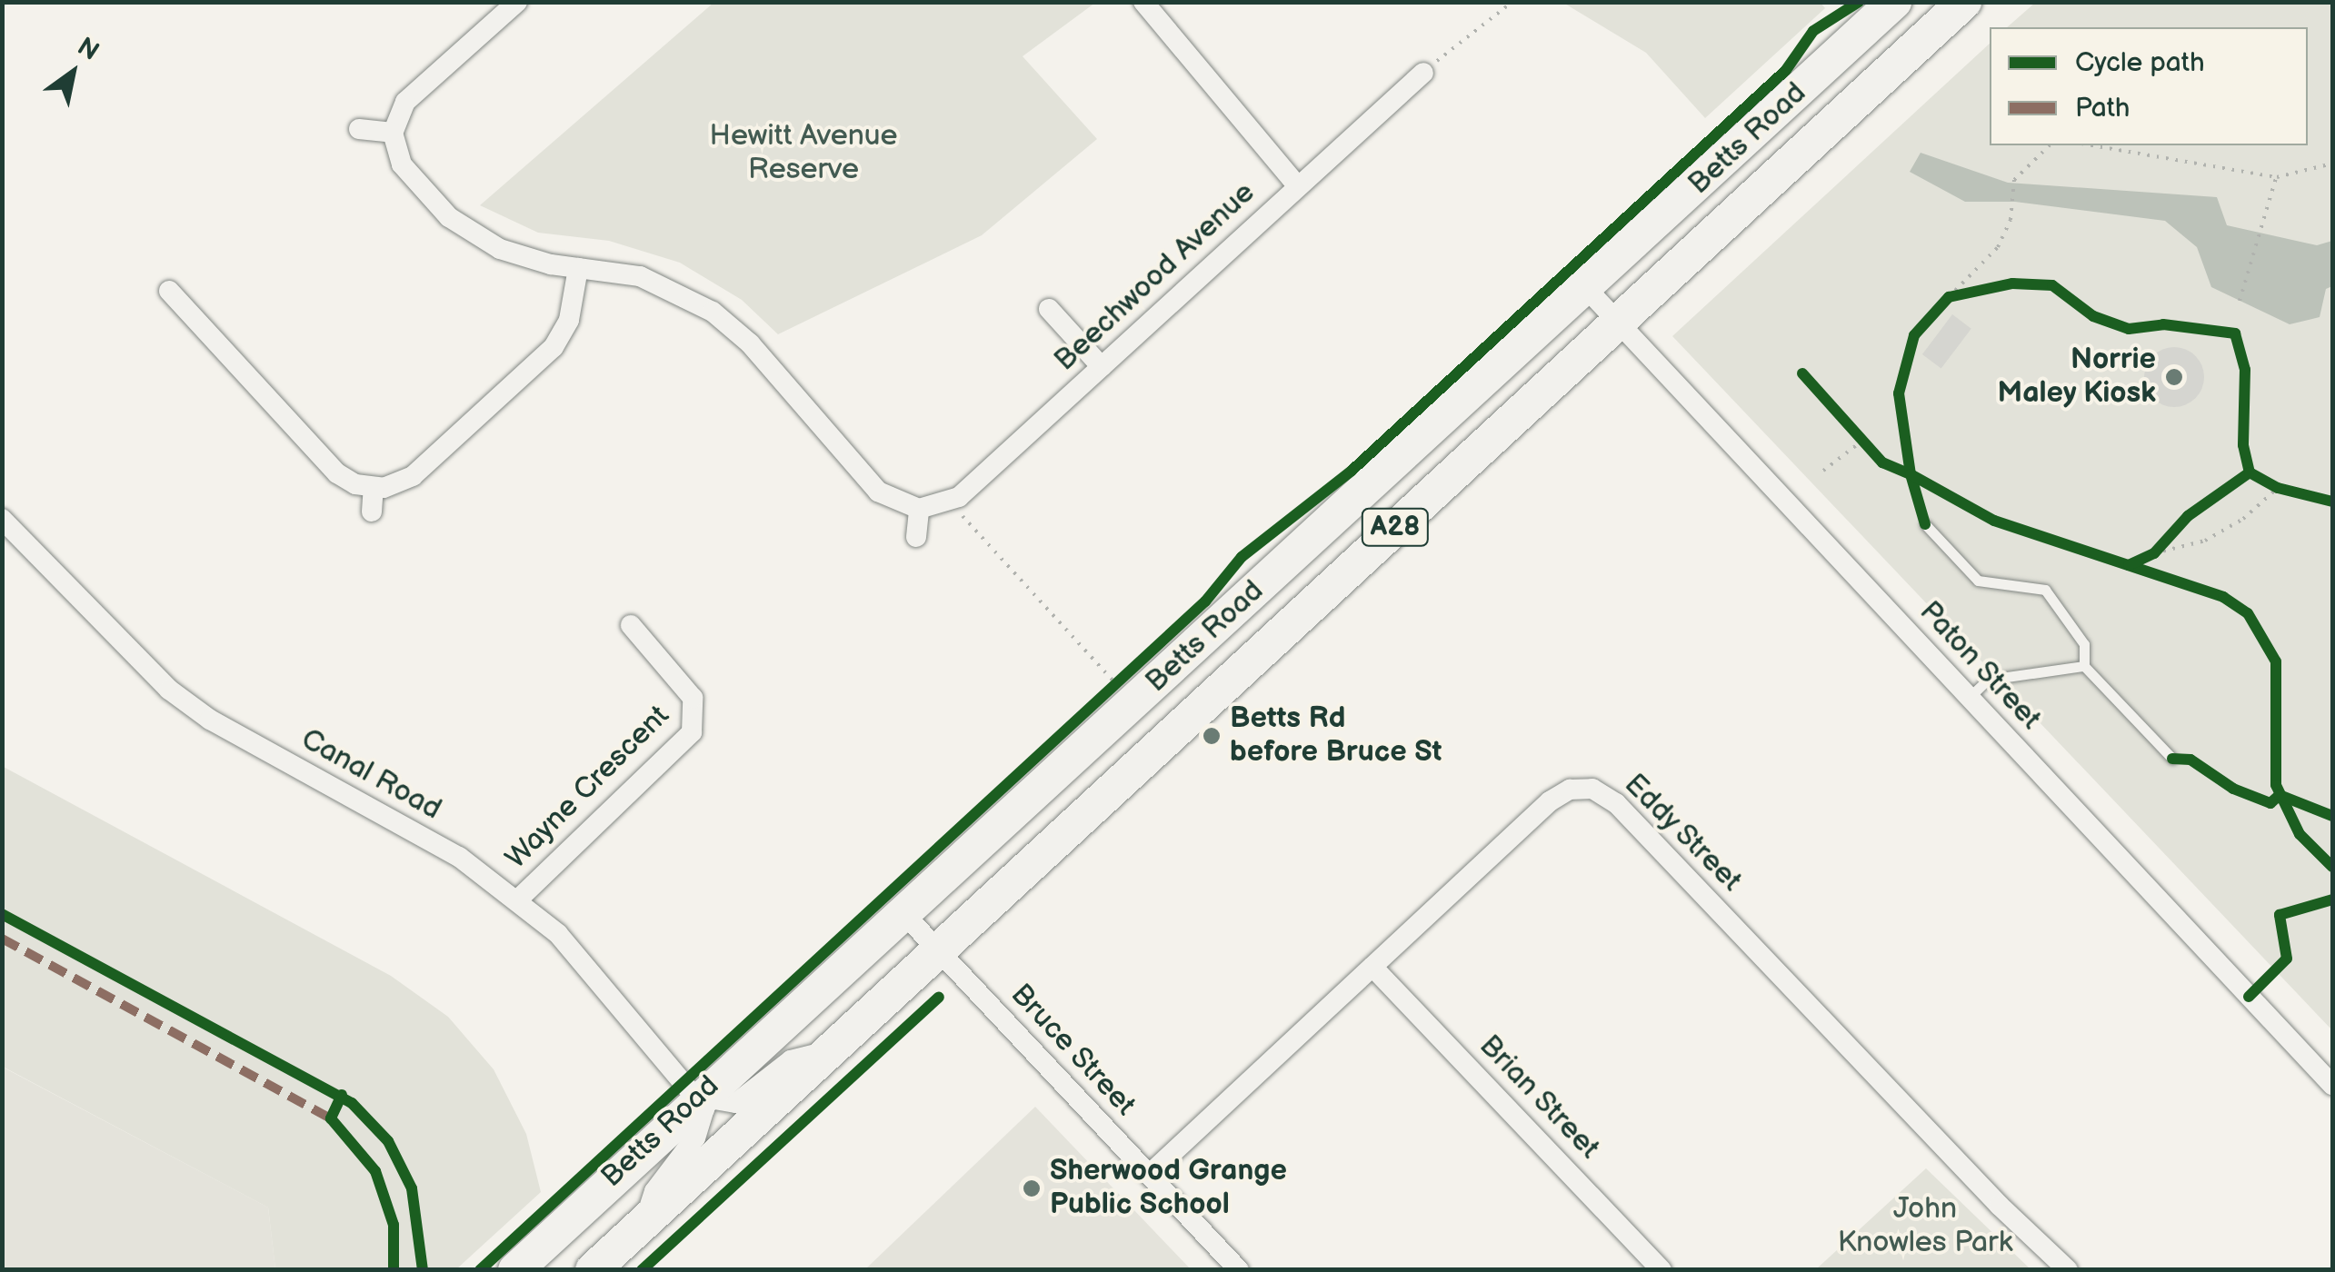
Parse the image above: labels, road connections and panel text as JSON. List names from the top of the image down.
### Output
{
  "streets": {
    "highway": ["Betts Road", "A28"],
    "street": [
      "Beechwood Avenue",
      "Paton Street",
      "Canal Road",
      "Wayne Crescent",
      "Eddy Street",
      "Bruce Street",
      "Brian Street"
    ]
  },
  "crossings": [
    ["Betts Road", "Paton Street"],
    ["Betts Road", "Canal Road"],
    ["Betts Road", "Bruce Street"],
    ["Canal Road", "Wayne Crescent"],
    ["Eddy Street", "Bruce Street"],
    ["Eddy Street", "Brian Street"]
  ],
  "parks": ["Hewitt Avenue Reserve", "John Knowles Park"],
  "places": ["Norrie Maley Kiosk", "Betts Rd before Bruce St", "Sherwood Grange Public School"],
  "legend": ["Cycle path", "Path"],
  "north": "top right"
}
